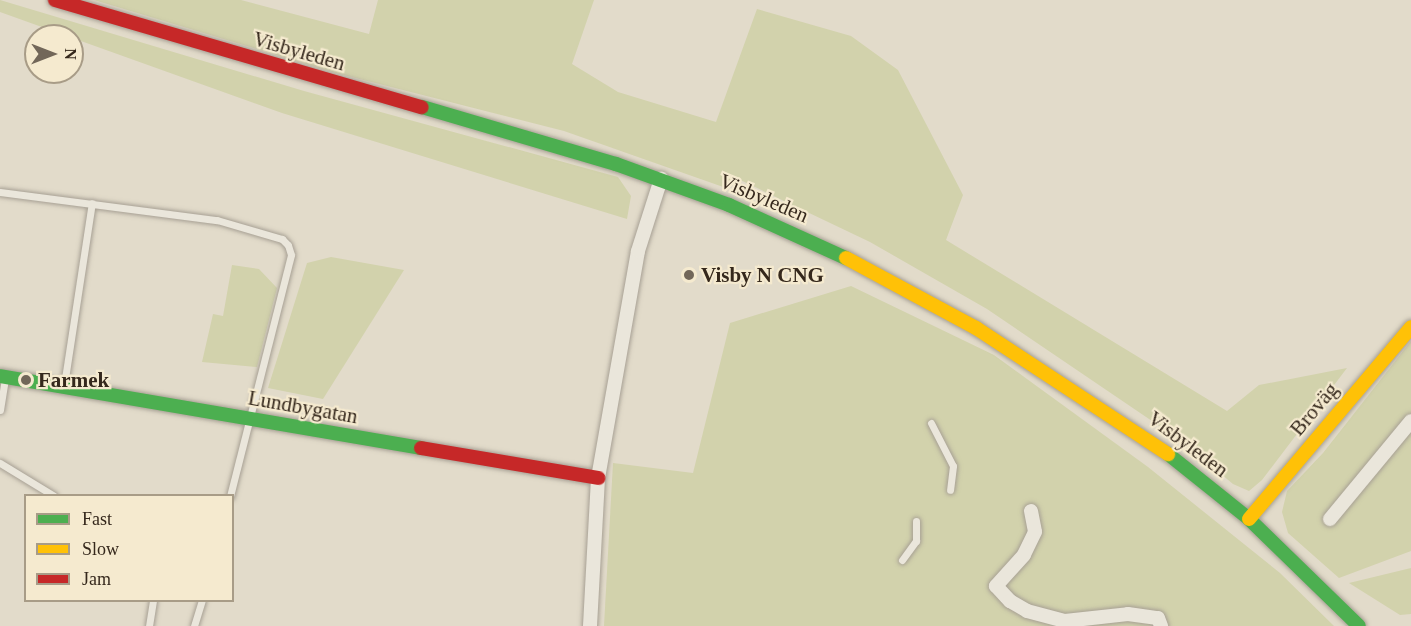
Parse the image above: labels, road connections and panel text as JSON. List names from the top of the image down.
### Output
{
  "streets": {
    "main road": ["Visbyleden", "Lundbygatan", "Broväg"]
  },
  "crossings": [
    ["Visbyleden", "Broväg"]
  ],
  "places": ["Visby N CNG", "Farmek"],
  "legend": ["Fast", "Slow", "Jam"],
  "north": "right"
}
